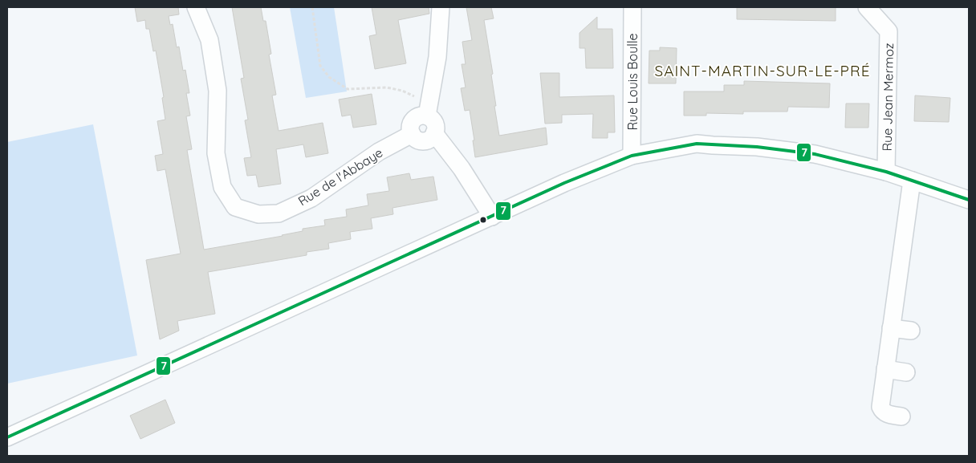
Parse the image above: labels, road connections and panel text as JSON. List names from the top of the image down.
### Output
{
  "streets": {
    "street": ["Rue Louis Boulle", "Rue Jean Mermoz", "Rue de l'Abbaye"]
  },
  "districts": ["SAINT-MARTIN-SUR-LE-PRÉ"],
  "lines": ["transit line 7"]
}
